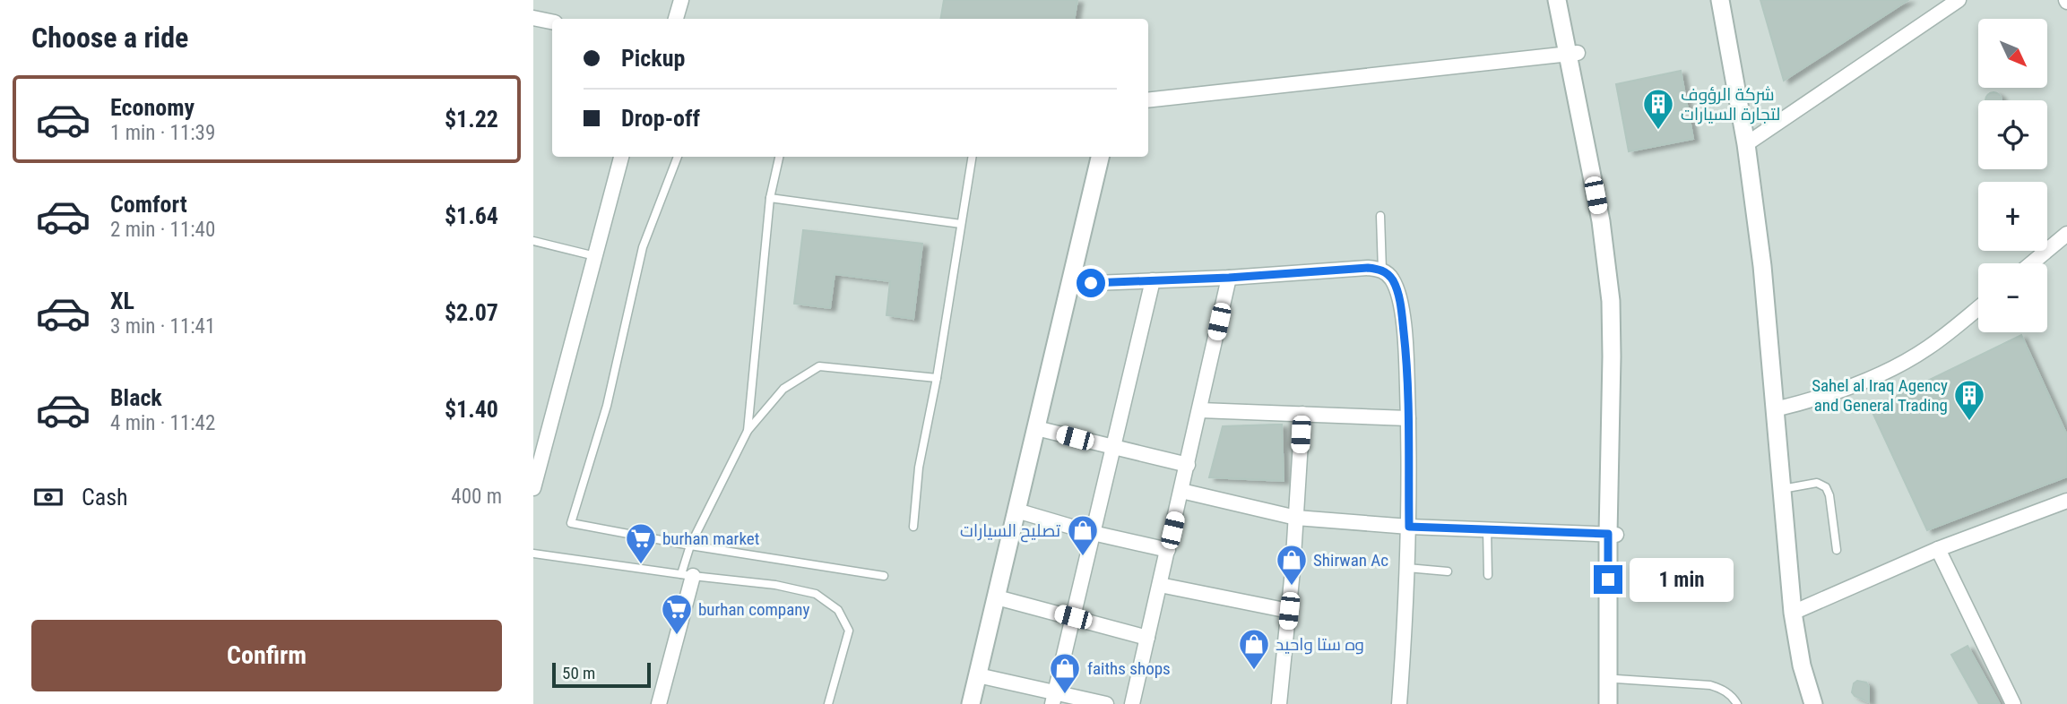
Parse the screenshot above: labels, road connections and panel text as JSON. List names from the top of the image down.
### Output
{
  "places": {
    "building": ["شركة الرؤوف لتجارة السيارات", "Sahel al Iraq Agency and General Trading"],
    "shop": [
      "تصليح السيارات",
      "Shirwan Ac",
      "وه ستا واحید",
      "faiths shops"
    ],
    "supermarket": ["burhan market", "burhan company"]
  },
  "scale_bar": "50 m",
  "north": "bottom right",
  "page": {
    "heading": "Choose a ride",
    "map_buttons": ["+", "−"],
    "banner": ["Pickup", "Drop-off"],
    "list": [
      {
        "name": "Economy",
        "note": "1 min · 11:39",
        "value": "$1.22"
      },
      {
        "name": "Comfort",
        "note": "2 min · 11:40",
        "value": "$1.64"
      },
      {
        "name": "XL",
        "note": "3 min · 11:41",
        "value": "$2.07"
      },
      {
        "name": "Black",
        "note": "4 min · 11:42",
        "value": "$1.40"
      }
    ],
    "pay": ["Cash", "400 m"],
    "bubble": "1 min",
    "buttons": "Confirm",
    "scale": "50 m"
  }
}
